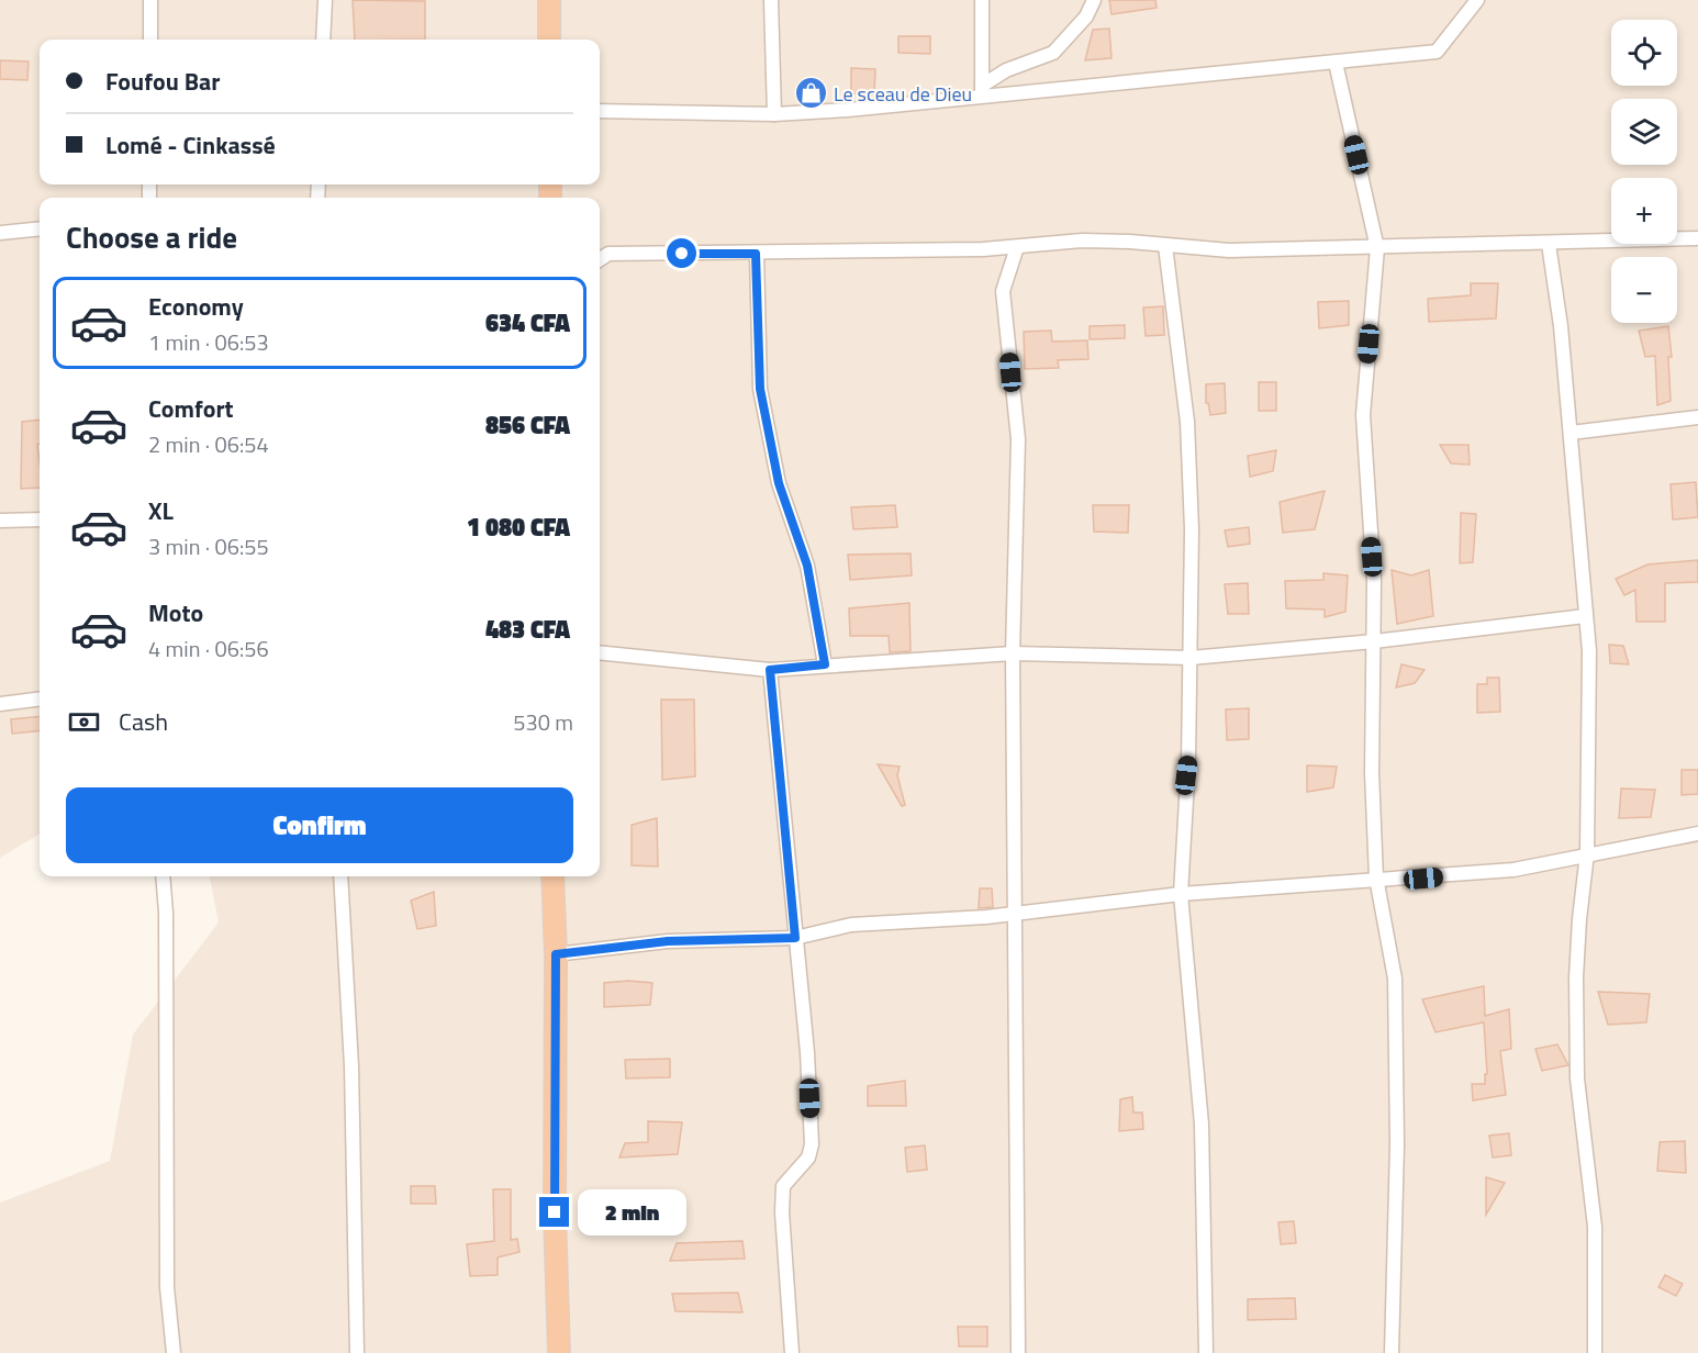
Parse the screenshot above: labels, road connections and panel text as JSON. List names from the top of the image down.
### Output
{
  "places": {
    "shop": ["Le sceau de Dieu"]
  },
  "page": {
    "map_buttons": ["+", "−"],
    "banner": ["Foufou Bar", "Lomé - Cinkassé"],
    "heading": "Choose a ride",
    "list": [
      {
        "name": "Economy",
        "note": "1 min · 06:53",
        "value": "634 CFA"
      },
      {
        "name": "Comfort",
        "note": "2 min · 06:54",
        "value": "856 CFA"
      },
      {
        "name": "XL",
        "note": "3 min · 06:55",
        "value": "1 080 CFA"
      },
      {
        "name": "Moto",
        "note": "4 min · 06:56",
        "value": "483 CFA"
      }
    ],
    "pay": ["Cash", "530 m"],
    "buttons": "Confirm",
    "bubble": "2 min"
  }
}
